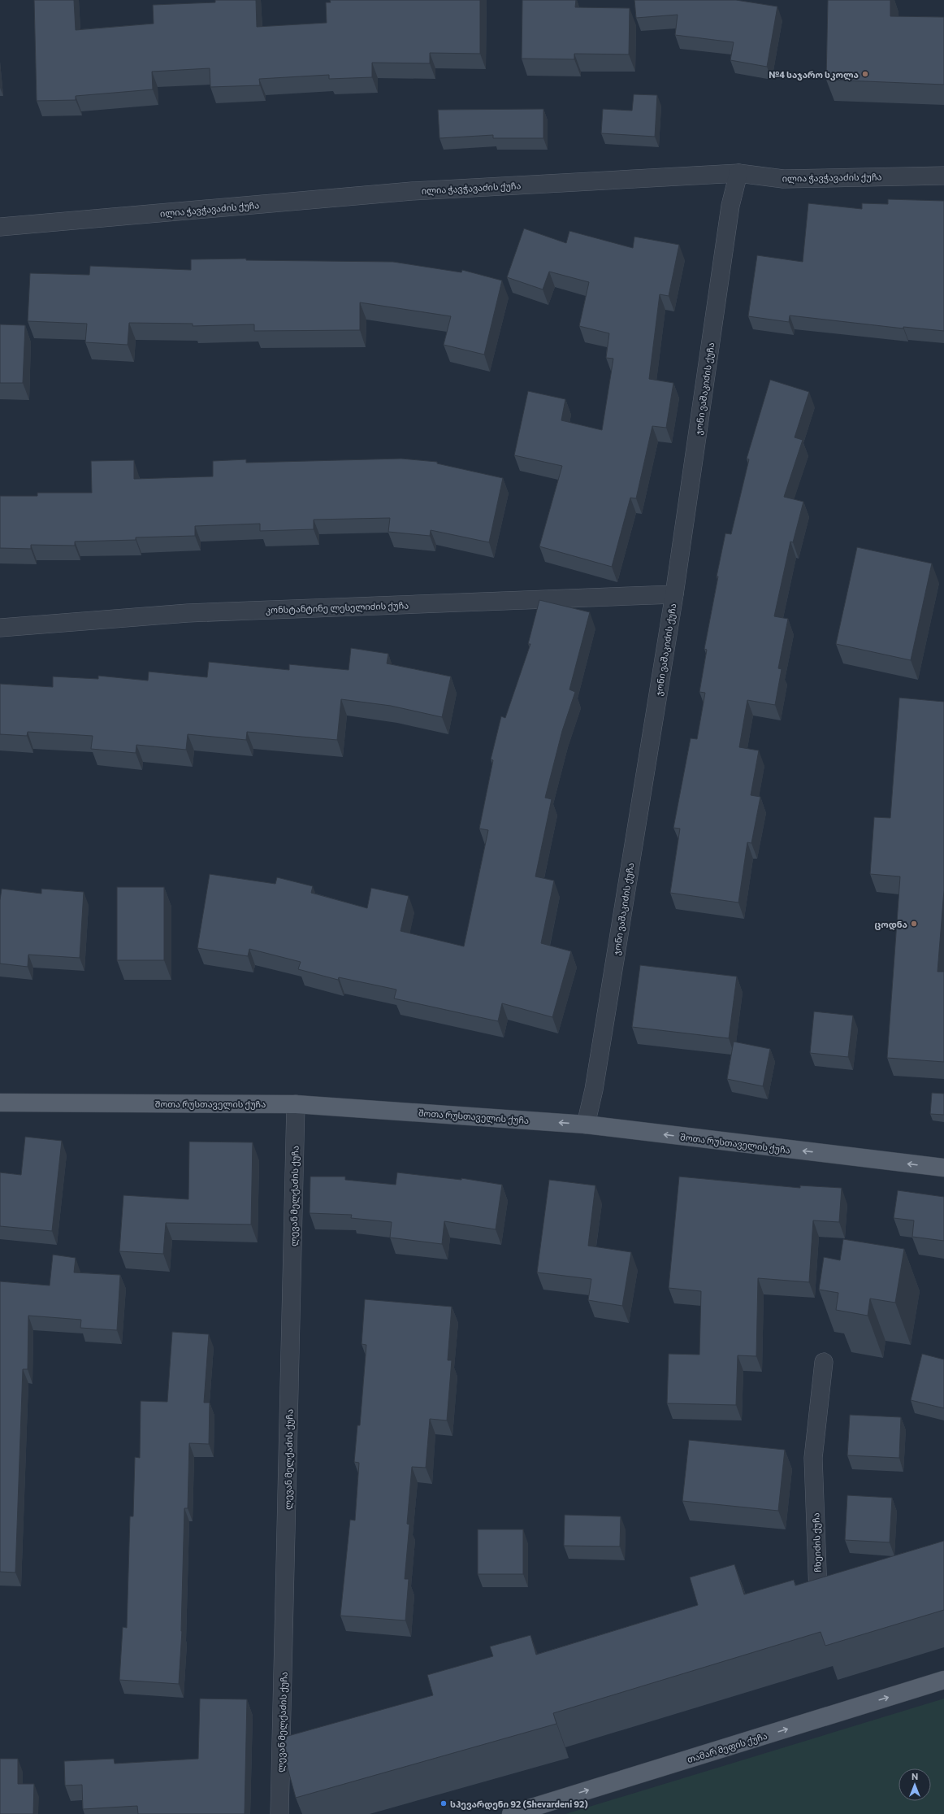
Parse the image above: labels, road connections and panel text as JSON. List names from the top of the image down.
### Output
{
  "streets": {
    "main road": ["შოთა რუსთაველის ქუჩა", "თამარ მეფის ქუჩა"],
    "street": [
      "ილია ჭავჭავაძის ქუჩა",
      "ჯონი ვაშაკიძის ქუჩა",
      "კონსტანტინე ლესელიძის ქუჩა",
      "ლევან მელქაძის ქუჩა",
      "ჩხეიძის ქუჩა"
    ]
  },
  "crossings": [
    ["ილია ჭავჭავაძის ქუჩა", "ჯონი ვაშაკიძის ქუჩა"],
    ["ჯონი ვაშაკიძის ქუჩა", "კონსტანტინე ლესელიძის ქუჩა"],
    ["ჯონი ვაშაკიძის ქუჩა", "შოთა რუსთაველის ქუჩა"],
    ["შოთა რუსთაველის ქუჩა", "ლევან მელქაძის ქუჩა"]
  ],
  "one_way": ["შოთა რუსთაველის ქუჩა", "თამარ მეფის ქუჩა"],
  "places": ["№4 საჯარო სკოლა", "ცოდნა", "სჰევარდენი 92 (Shevardeni 92)"],
  "north": "top"
}
